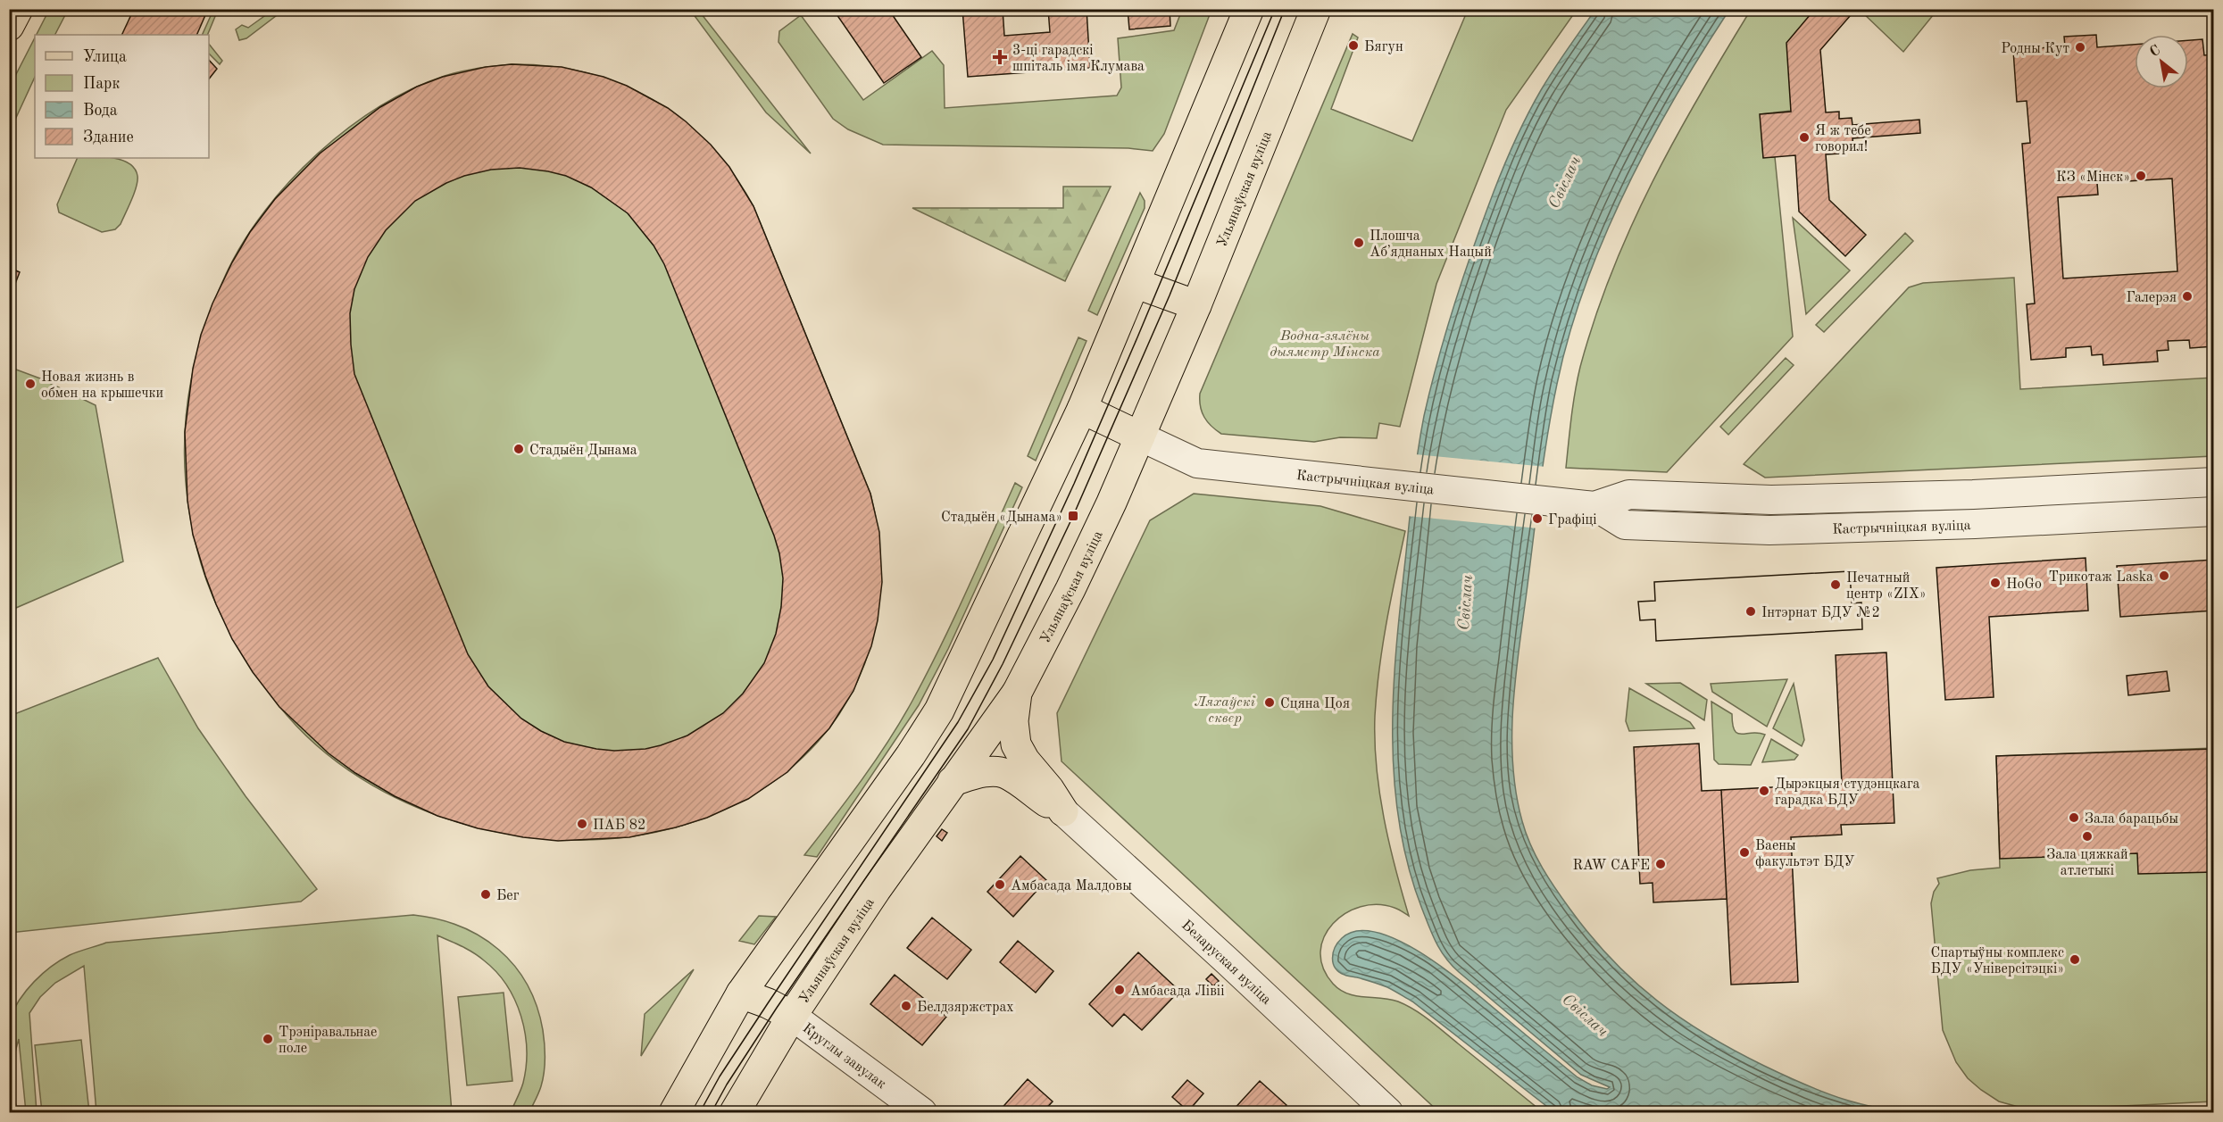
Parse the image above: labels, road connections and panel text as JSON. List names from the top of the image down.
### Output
{
  "streets": {
    "main road": ["Ульянаўская вуліца"],
    "street": ["Кастрычніцкая вуліца", "Беларуская вуліца", "Круглы завулак"]
  },
  "crossings": [
    ["Ульянаўская вуліца", "Кастрычніцкая вуліца"],
    ["Ульянаўская вуліца", "Круглы завулак"]
  ],
  "water": ["Свіслач"],
  "parks": ["Водна-зялёны дыяметр Мінска", "Ляхаўскі сквер"],
  "places": {
    "other": [
      "Бягун",
      "Родны Кут",
      "Я ж тебе говорил!",
      "КЗ «Мінск»",
      "Плошча Абʼяднаных Нацый",
      "Галерэя",
      "Новая жизнь в обмен на крышечки",
      "Стадыён Дынама",
      "Графіці",
      "Трикотаж Laska",
      "HoGo",
      "Печатный центр «ZIX»",
      "Інтэрнат БДУ №2",
      "Сцяна Цоя",
      "Дырэкцыя студэнцкага гарадка БДУ",
      "Зала барацьбы",
      "ПАБ 82",
      "Зала цяжкай атлетыкі",
      "Ваены факультэт БДУ",
      "RAW CAFE",
      "Амбасада Малдовы",
      "Бег",
      "Спартыўны комплекс БДУ «Універсітэцкі»",
      "Амбасада Лівіі",
      "Белдзяржстрах",
      "Трэніравальнае поле"
    ],
    "health": ["3-ці гарадскі шпіталь імя Клумава"],
    "transit": ["Стадыён «Дынама»"]
  },
  "legend": [
    "Улица",
    "Парк",
    "Вода",
    "Здание"
  ],
  "north": "top left"
}
